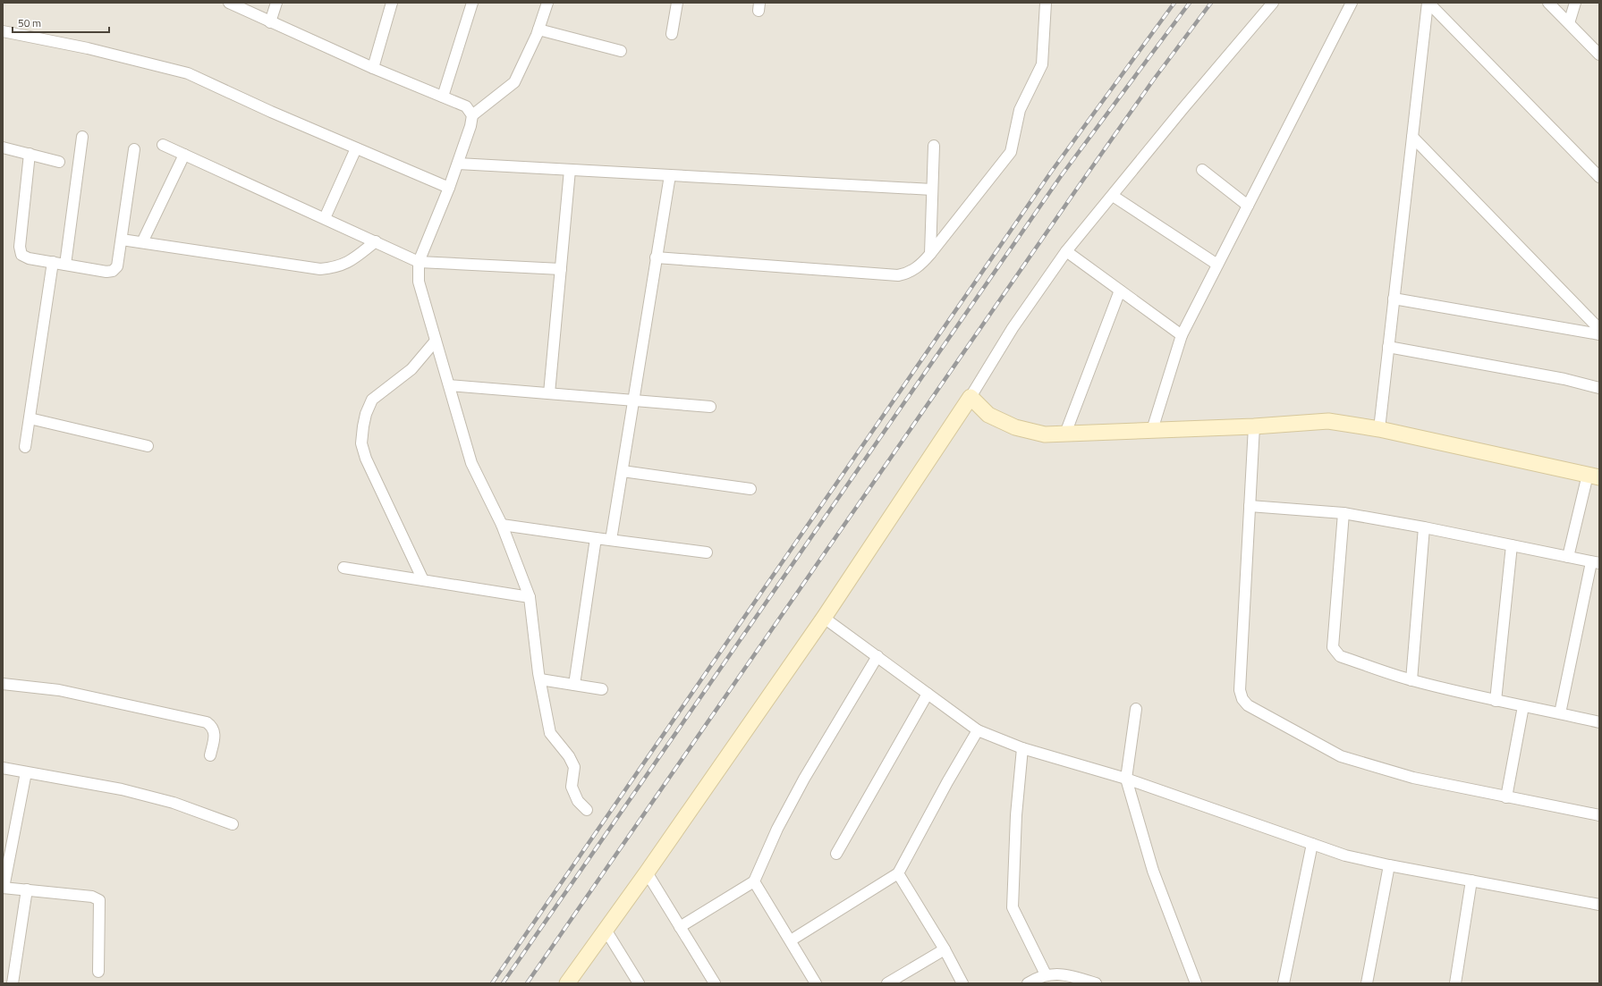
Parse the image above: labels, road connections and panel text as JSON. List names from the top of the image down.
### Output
{
  "scale_bar": "50 m"
}
